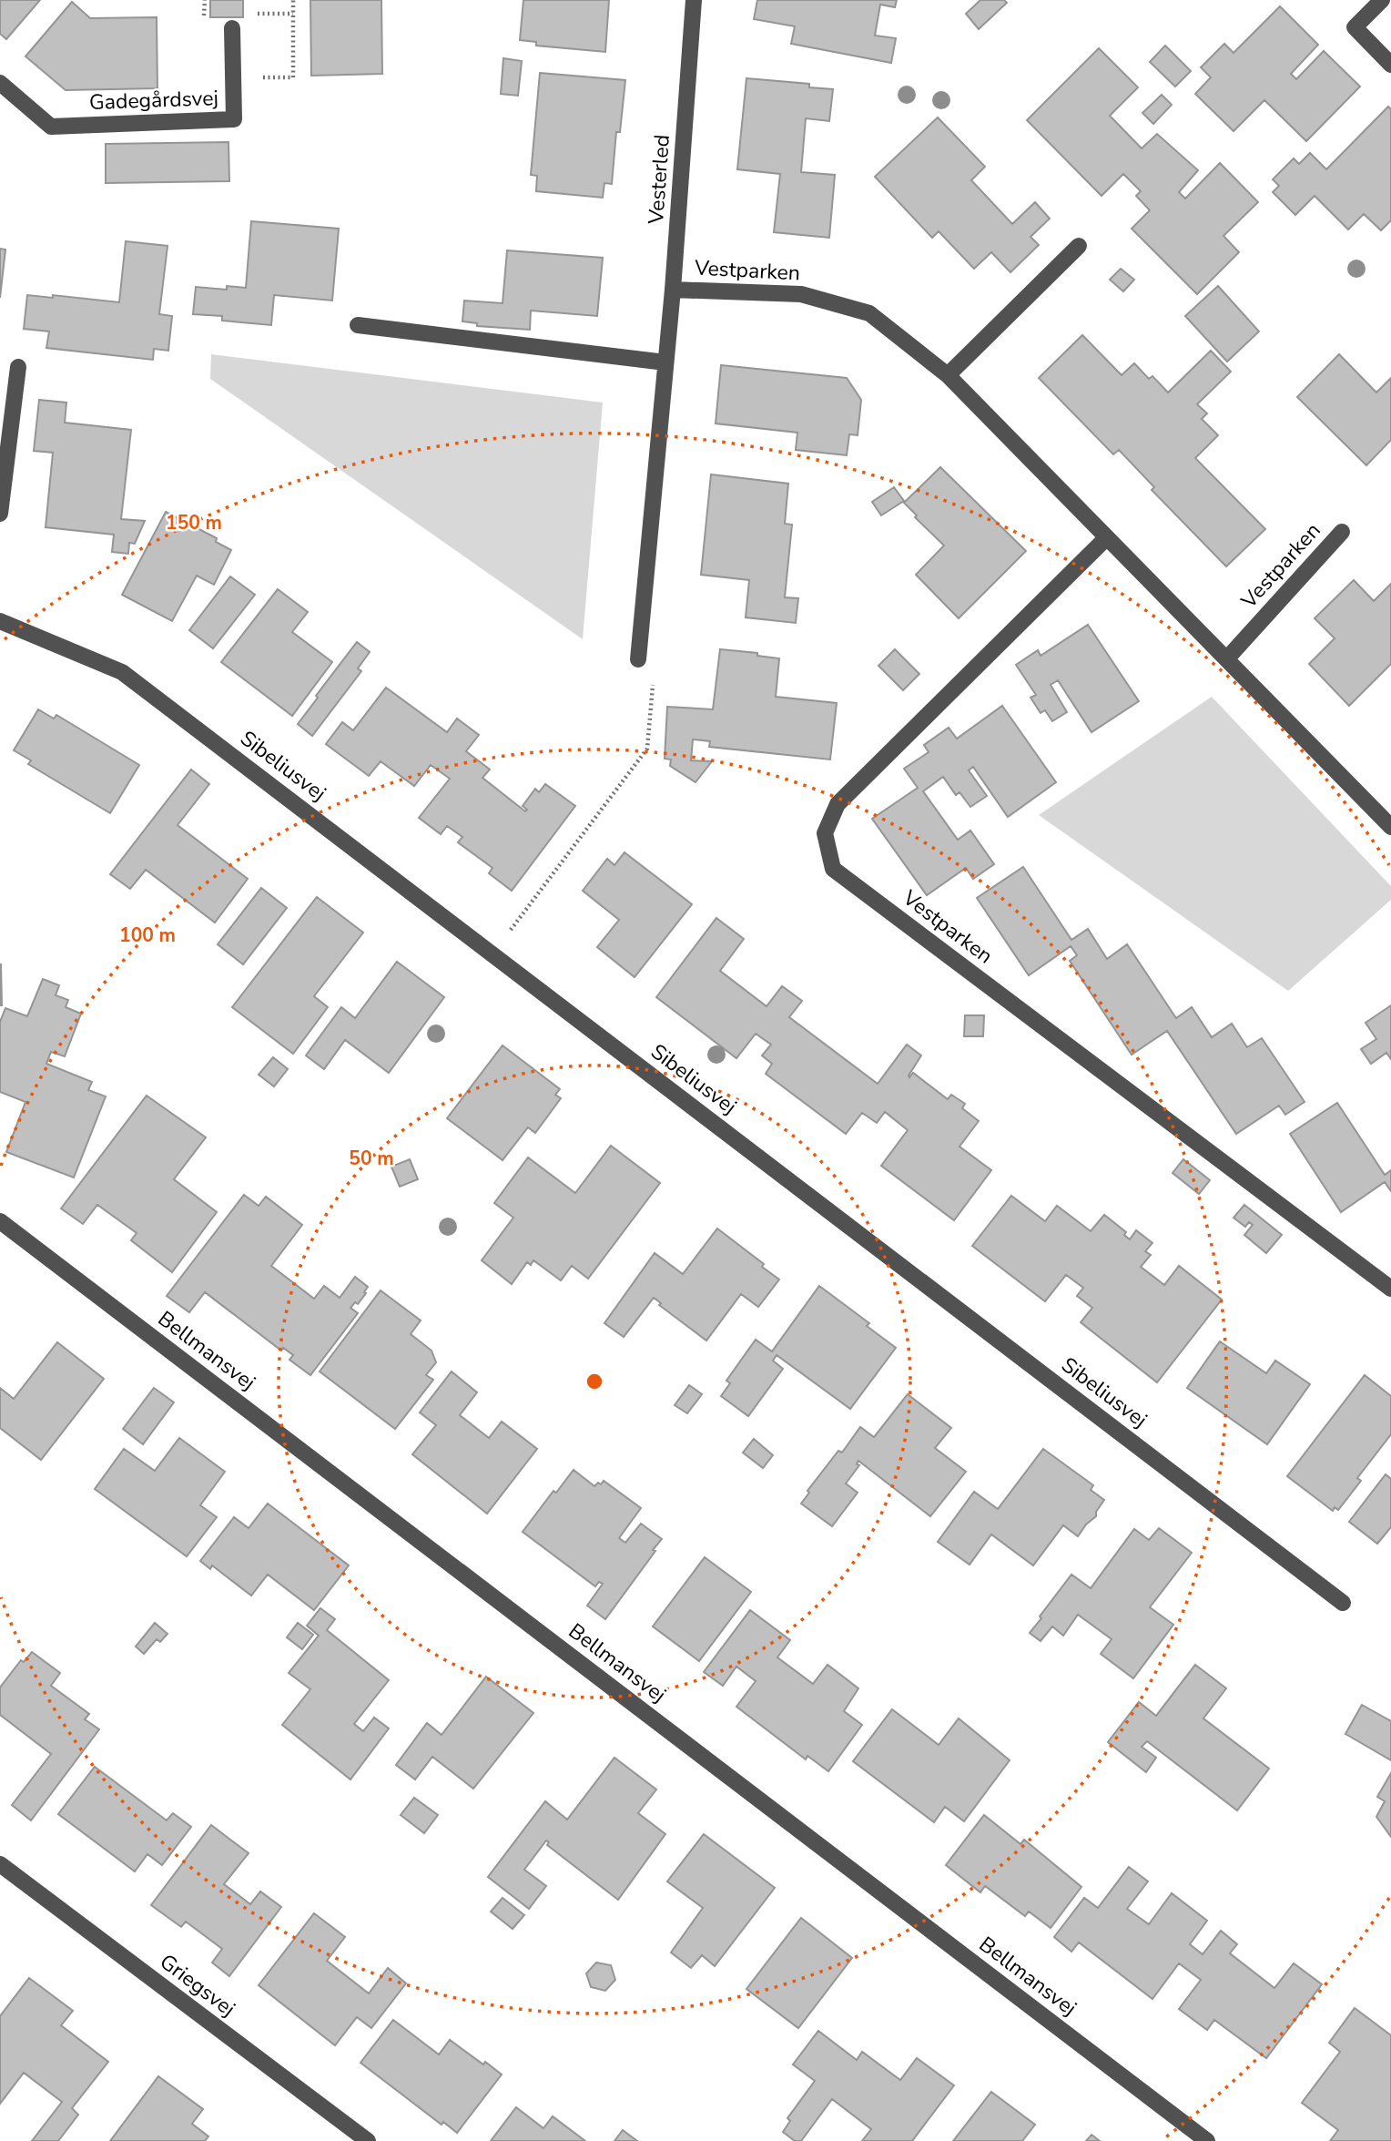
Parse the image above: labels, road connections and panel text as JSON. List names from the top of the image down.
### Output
{
  "streets": {
    "street": [
      "Gadegårdsvej",
      "Vesterled",
      "Vestparken",
      "Sibeliusvej",
      "Bellmansvej",
      "Griegsvej"
    ]
  },
  "crossings": [
    ["Vesterled", "Vestparken"]
  ],
  "rings": ["150 m", "100 m", "50 m"]
}
